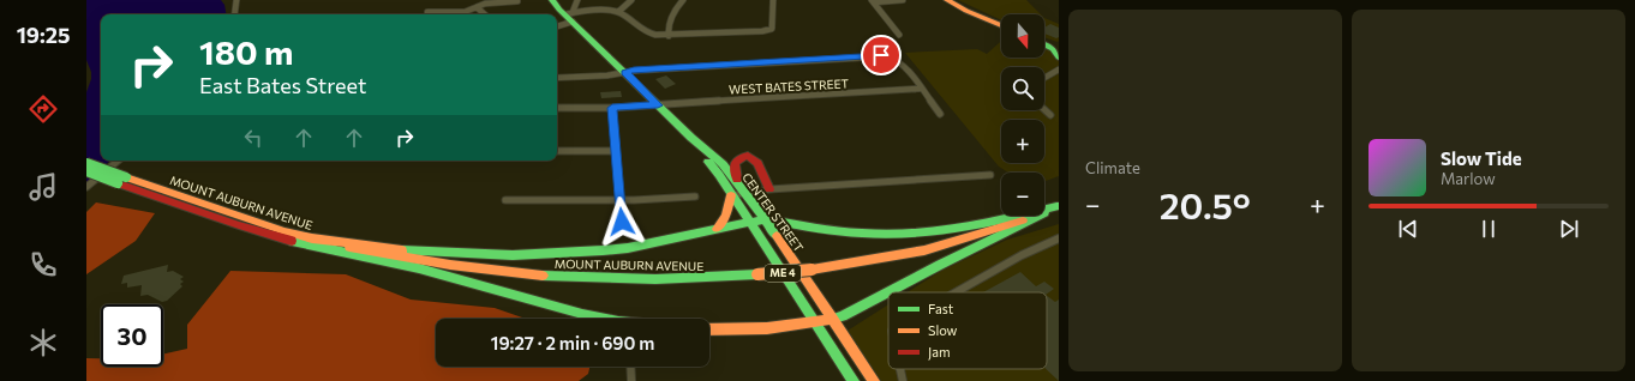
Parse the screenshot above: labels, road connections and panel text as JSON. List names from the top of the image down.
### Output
{
  "streets": {
    "main road": ["MOUNT AUBURN AVENUE", "CENTER STREET", "ME 4"],
    "street": ["WEST BATES STREET"]
  },
  "crossings": [
    ["WEST BATES STREET", "CENTER STREET"]
  ],
  "legend": ["Fast", "Slow", "Jam"],
  "north": "bottom",
  "page": {
    "tabs": "19:25",
    "tile": "Climate",
    "map_buttons": ["+", "−"],
    "turn": ["180 m", "East Bates Street"],
    "song": ["Slow Tide", "Marlow"],
    "heat": ["−", "20.5°", "+"],
    "limit": "30",
    "trip": "19:27 · 2 min · 690 m"
  }
}
